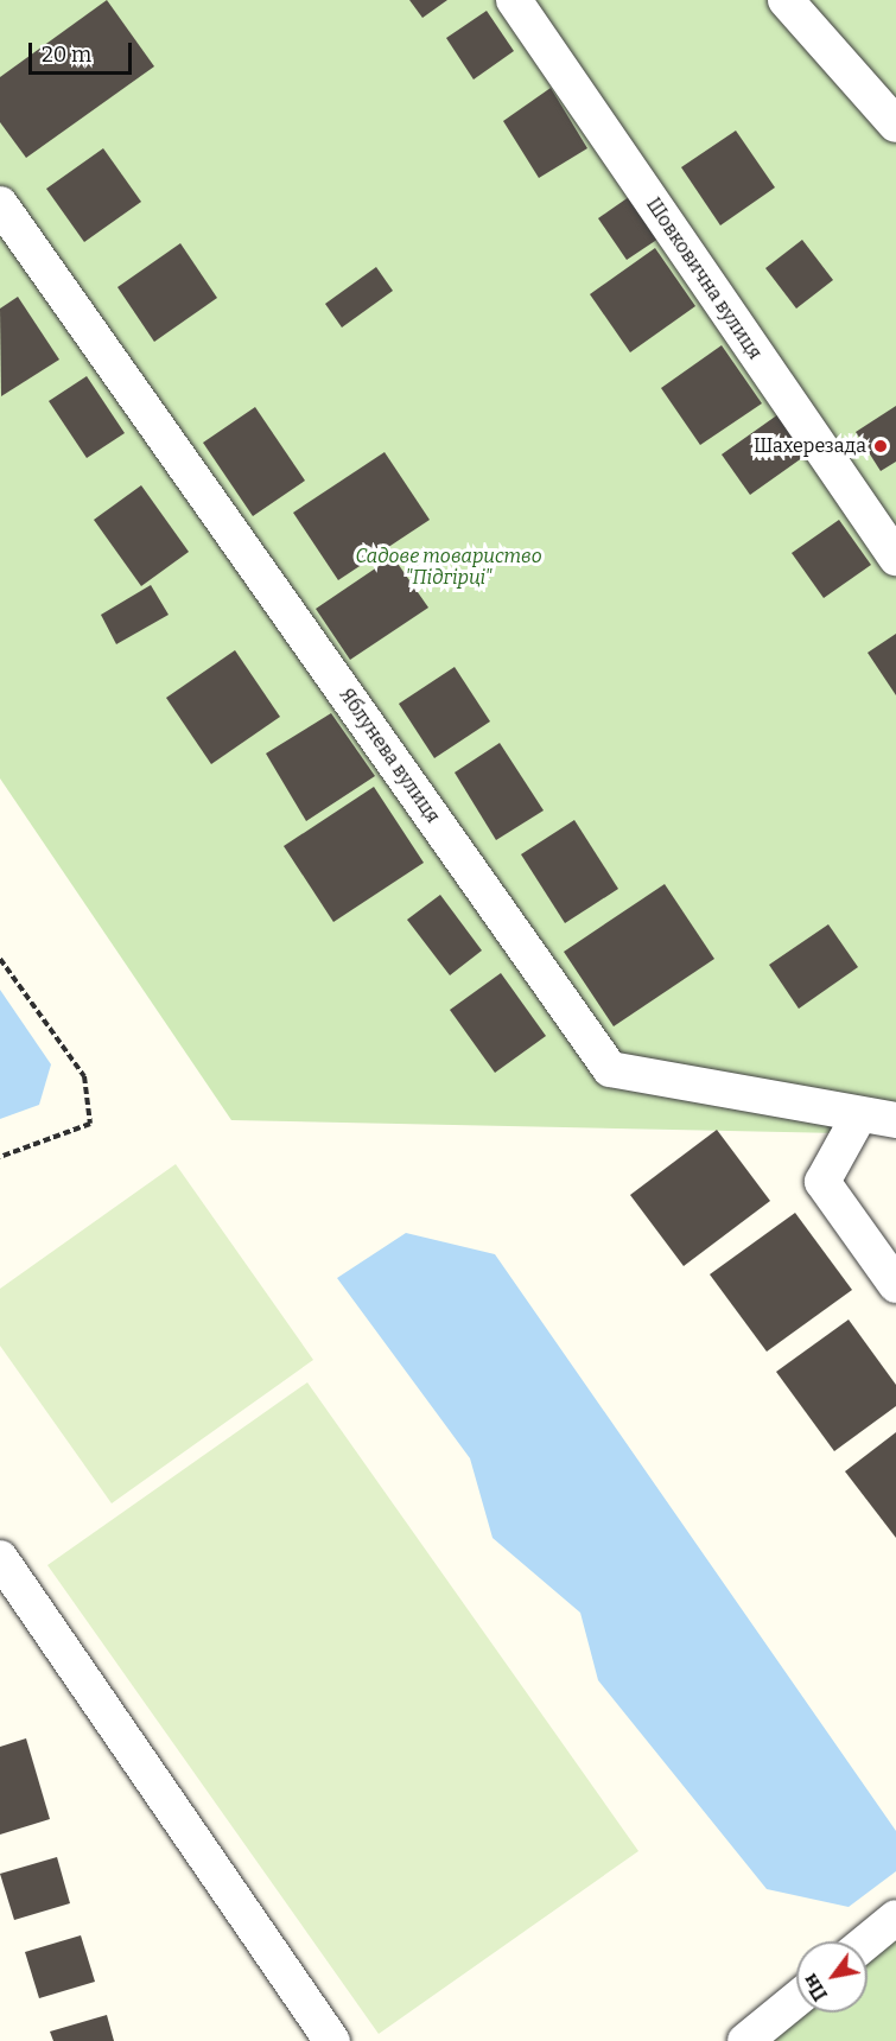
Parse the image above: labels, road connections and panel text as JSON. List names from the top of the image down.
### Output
{
  "streets": {
    "street": ["Шовковична вулиця", "Яблунева вулиця"]
  },
  "parks": ["Садове товариство \"Підгірці\""],
  "places": ["Шахерезада"],
  "scale_bar": "20 m",
  "north": "bottom left"
}
